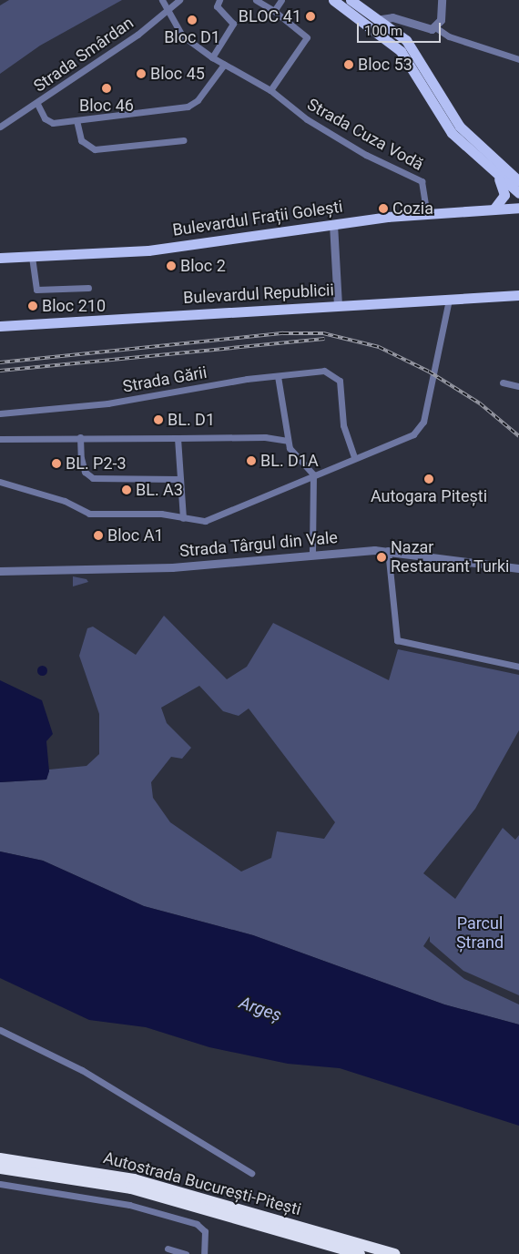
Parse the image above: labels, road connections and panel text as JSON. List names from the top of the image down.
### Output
{
  "streets": {
    "highway": ["Autostrada București-Pitești"],
    "main road": ["Bulevardul Frații Golești", "Bulevardul Republicii"],
    "street": [
      "Strada Smârdan",
      "Strada Cuza Vodă",
      "Strada Gării",
      "Strada Târgul din Vale"
    ]
  },
  "crossings": [
    ["Strada Cuza Vodă", "Bulevardul Frații Golești"]
  ],
  "water": ["Argeș"],
  "parks": ["Parcul Ștrand"],
  "places": [
    "BLOC 41",
    "Bloc D1",
    "Bloc 53",
    "Bloc 45",
    "Bloc 46",
    "Cozia",
    "Bloc 2",
    "Bloc 210",
    "BL. D1",
    "BL. D1A",
    "BL. P2-3",
    "Autogara Pitești",
    "BL. A3",
    "Bloc A1",
    "Nazar Restaurant Turki"
  ],
  "scale_bar": "100 m"
}
